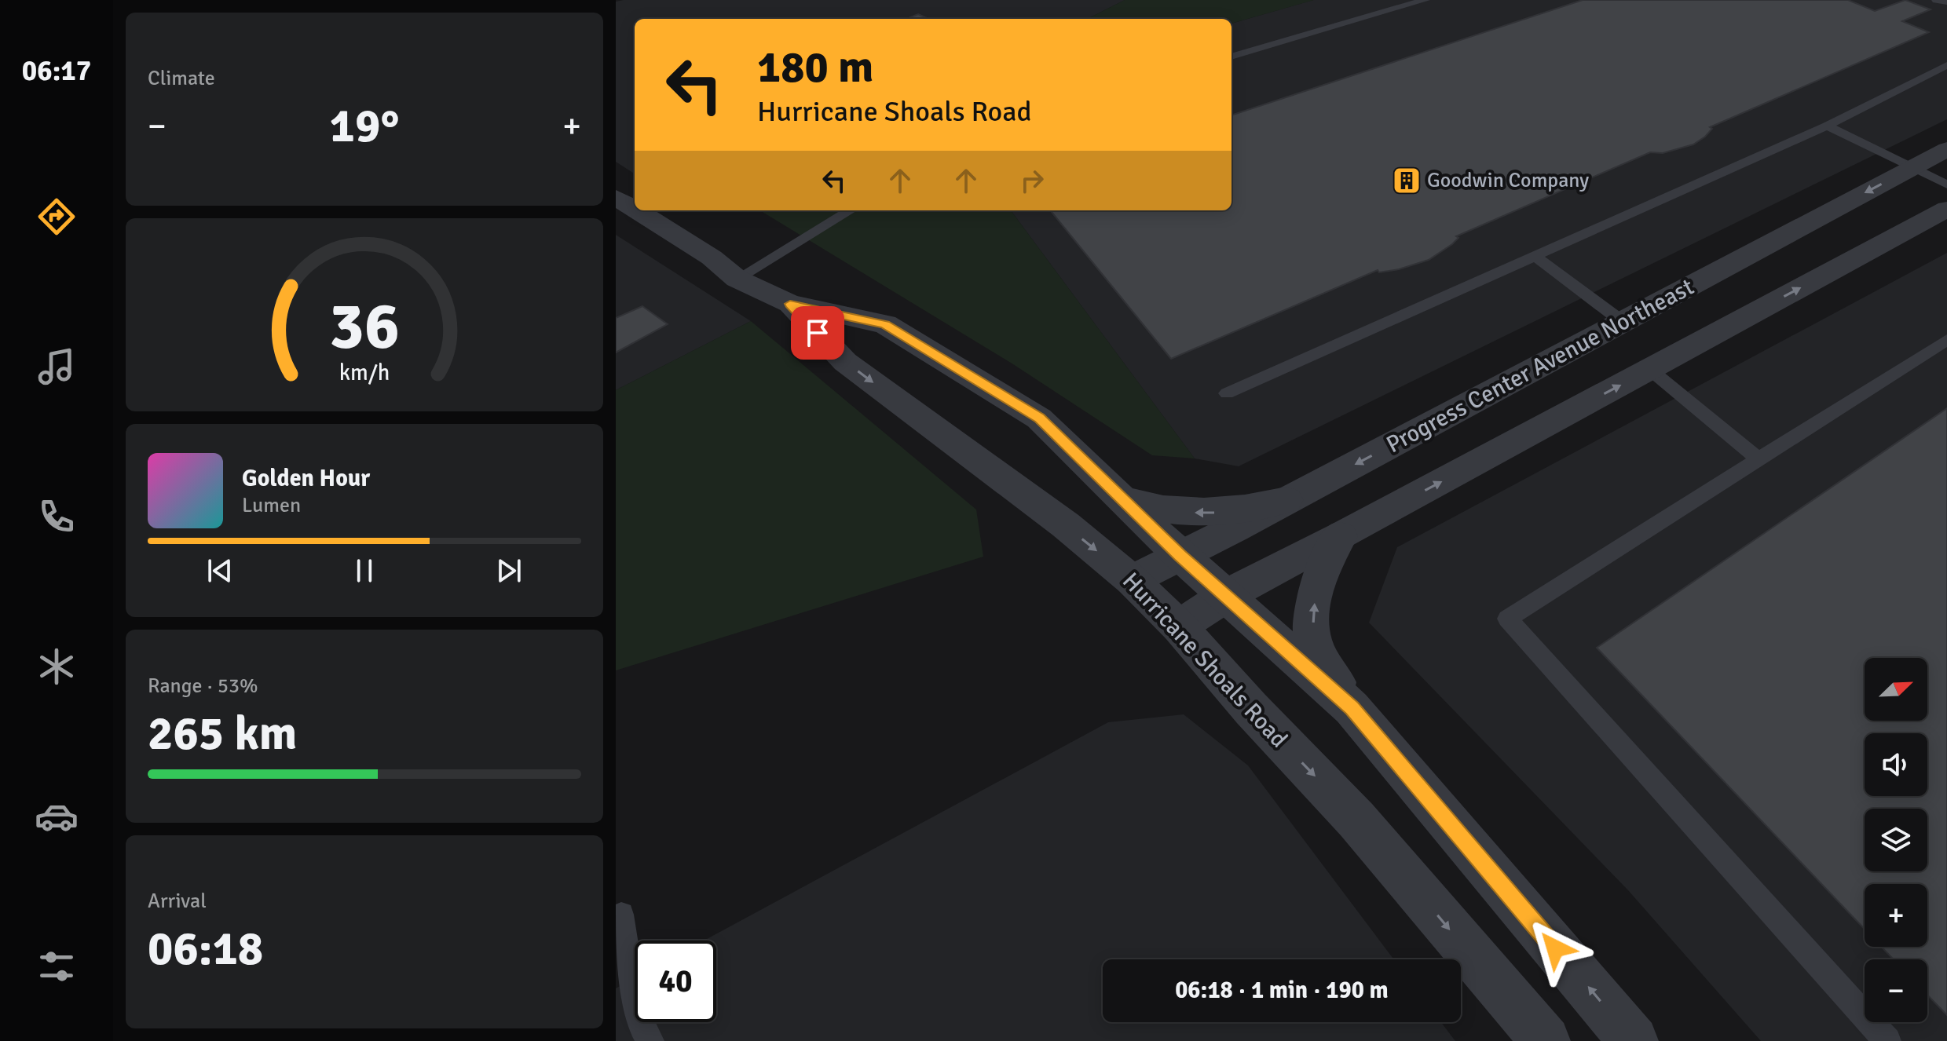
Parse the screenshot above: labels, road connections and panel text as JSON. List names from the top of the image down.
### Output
{
  "streets": {
    "street": ["Progress Center Avenue Northeast", "Hurricane Shoals Road"]
  },
  "crossings": [
    ["Progress Center Avenue Northeast", "Hurricane Shoals Road"]
  ],
  "places": {
    "building": ["Goodwin Company"]
  },
  "north": "top right",
  "page": {
    "tabs": "06:17",
    "tile": [
      "Climate",
      ["Range · 53%", "265 km"],
      ["Arrival", "06:18"]
    ],
    "turn": ["180 m", "Hurricane Shoals Road"],
    "heat": ["−", "19°", "+"],
    "song": ["Golden Hour", "Lumen"],
    "map_buttons": ["+", "−"],
    "limit": "40",
    "trip": "06:18 · 1 min · 190 m",
    "gauge": ["36", "km/h"]
  }
}
